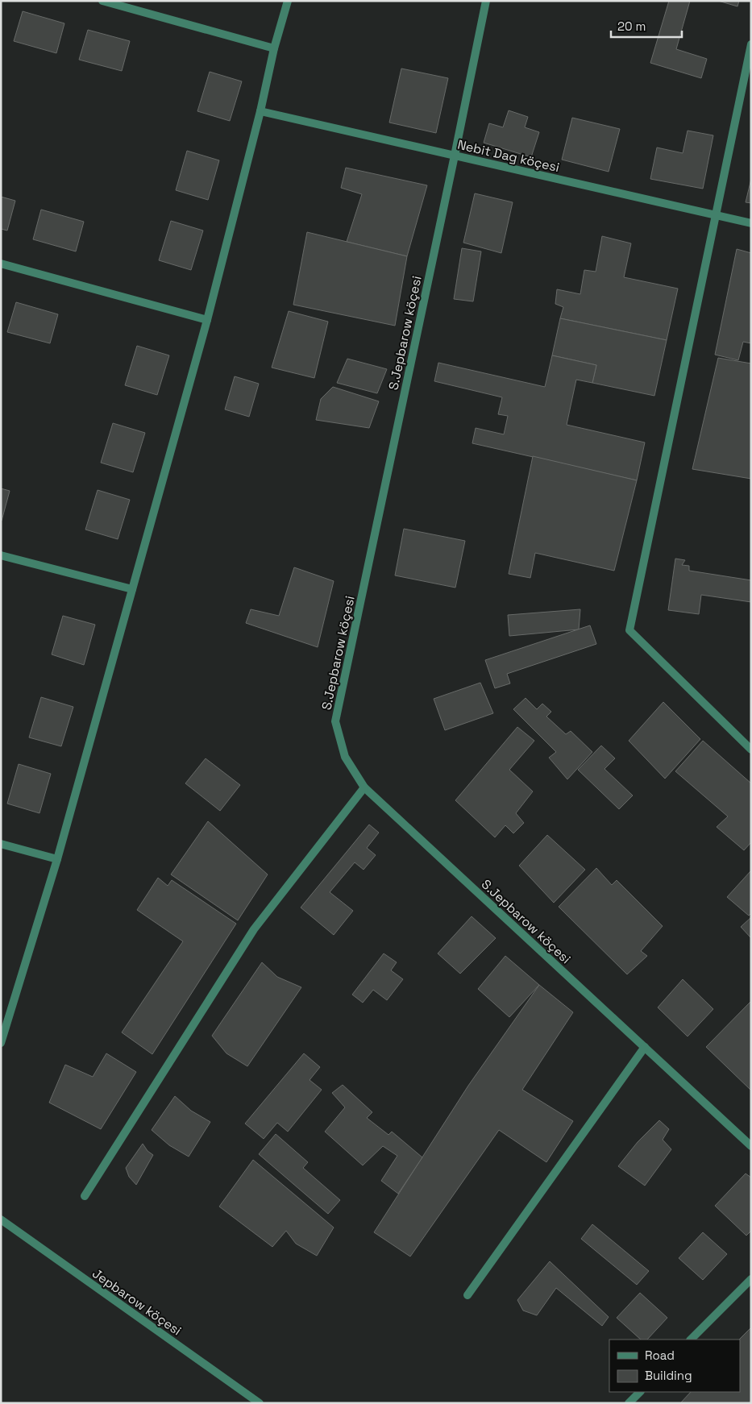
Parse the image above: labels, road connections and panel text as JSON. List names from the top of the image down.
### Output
{
  "streets": {
    "street": ["Nebit Dag köçesi", "S.Jepbarow köçesi", "Jepbarow köçesi"]
  },
  "crossings": [
    ["Nebit Dag köçesi", "S.Jepbarow köçesi"]
  ],
  "legend": ["Road", "Building"],
  "scale_bar": "20 m"
}
